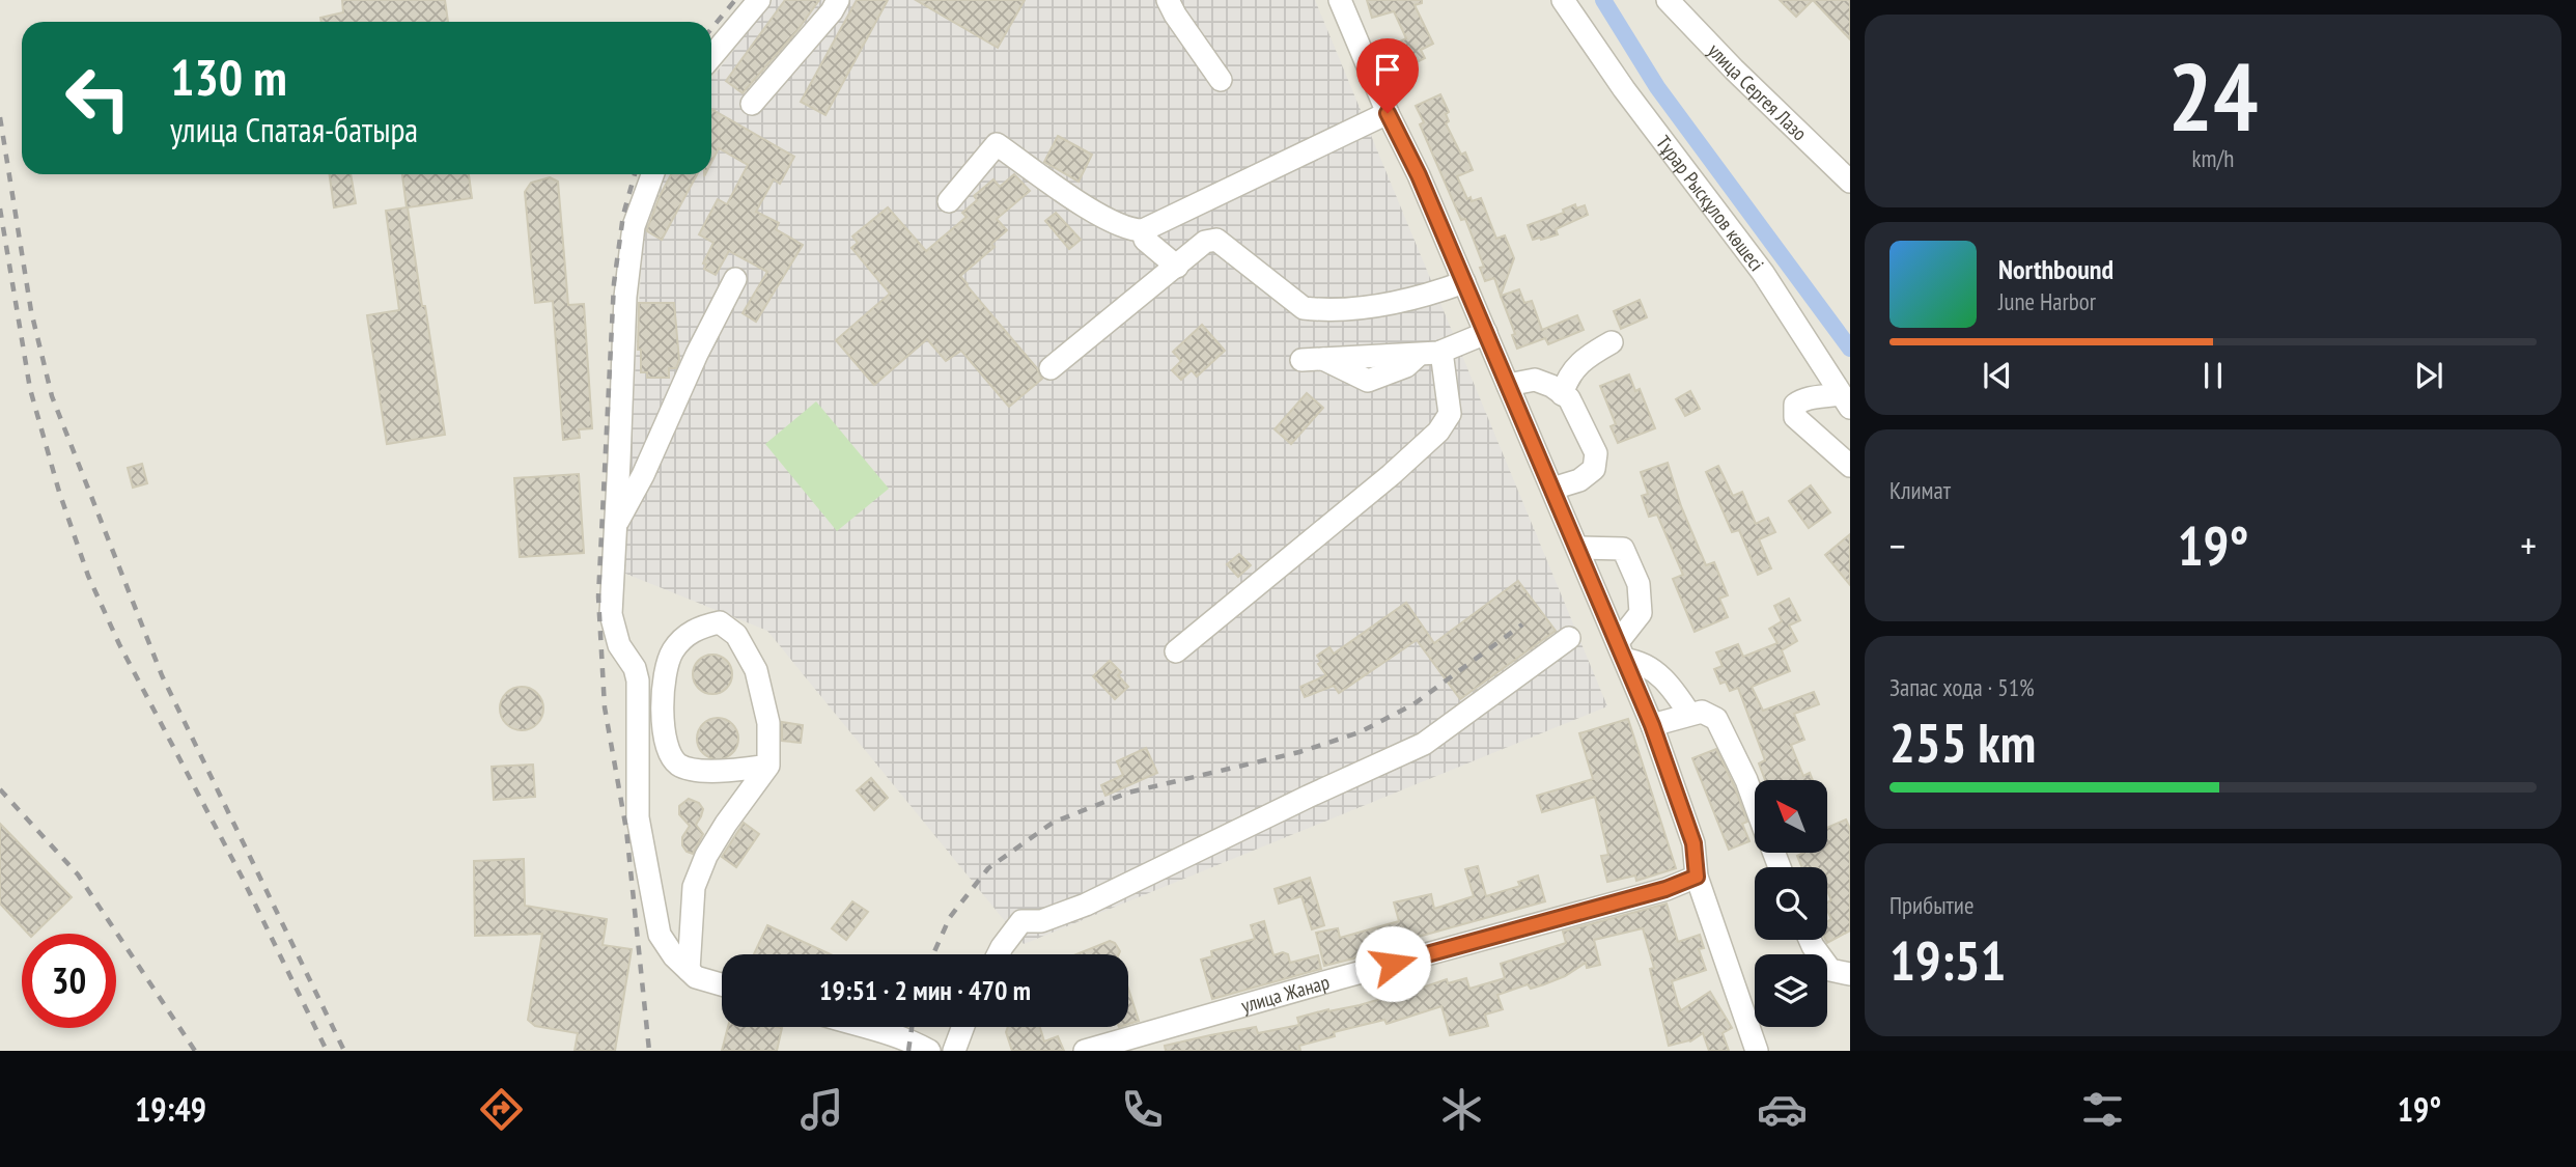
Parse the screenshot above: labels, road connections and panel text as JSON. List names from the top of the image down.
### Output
{
  "streets": {
    "street": ["улица Сергея Лазо", "Тұрар Рысқұлов көшесі", "улица Жанар"]
  },
  "north": "top left",
  "page": {
    "tile": [
      ["24", "km/h"],
      "Климат",
      ["Запас хода · 51%", "255 km"],
      ["Прибытие", "19:51"]
    ],
    "turn": ["130 m", "улица Спатая-батыра"],
    "song": ["Northbound", "June Harbor"],
    "heat": ["−", "19°", "+"],
    "limit": "30",
    "trip": "19:51 · 2 мин · 470 m",
    "tabs": ["19:49", "19°"]
  }
}
